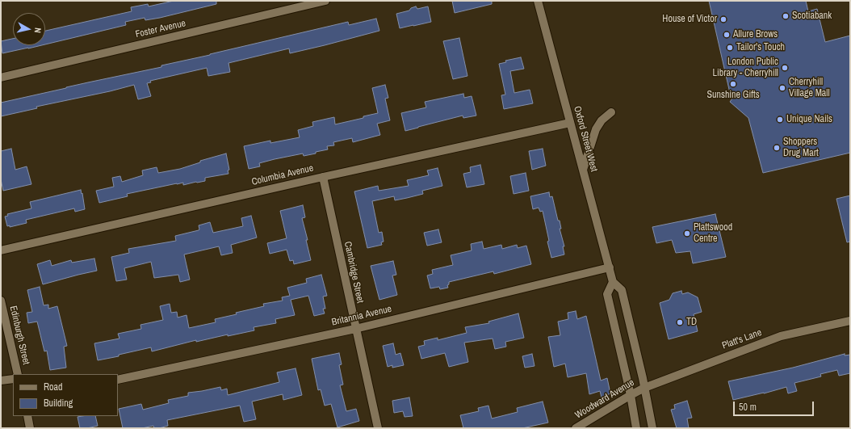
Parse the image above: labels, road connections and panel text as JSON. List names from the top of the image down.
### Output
{
  "streets": {
    "street": [
      "Foster Avenue",
      "Oxford Street West",
      "Columbia Avenue",
      "Cambridge Street",
      "Britannia Avenue",
      "Edinburgh Street",
      "Platt's Lane",
      "Woodward Avenue"
    ]
  },
  "crossings": [
    ["Oxford Street West", "Columbia Avenue"],
    ["Oxford Street West", "Britannia Avenue"],
    ["Oxford Street West", "Platt's Lane"],
    ["Oxford Street West", "Woodward Avenue"],
    ["Columbia Avenue", "Cambridge Street"],
    ["Cambridge Street", "Britannia Avenue"],
    ["Platt's Lane", "Woodward Avenue"]
  ],
  "places": [
    "Scotiabank",
    "House of Victor",
    "Allure Brows",
    "Tailor's Touch",
    "London Public Library - Cherryhill",
    "Sunshine Gifts",
    "Cherryhill Village Mall",
    "Unique Nails",
    "Shoppers Drug Mart",
    "Plattswood Centre",
    "TD"
  ],
  "legend": ["Road", "Building"],
  "scale_bar": "50 m",
  "north": "right"
}
